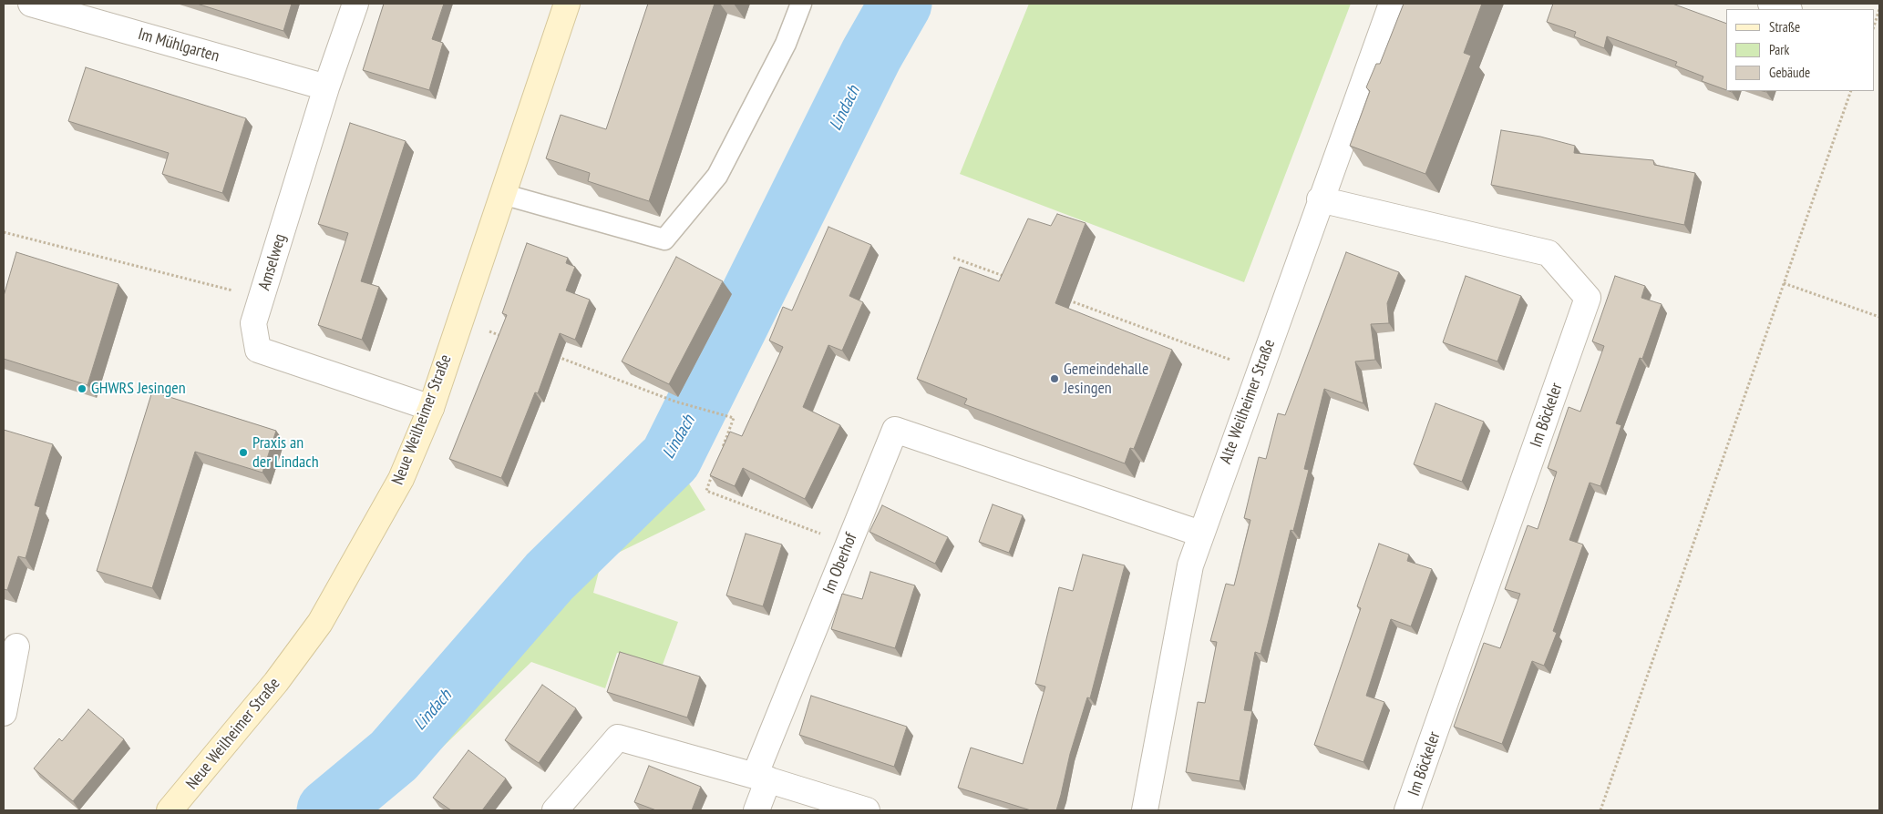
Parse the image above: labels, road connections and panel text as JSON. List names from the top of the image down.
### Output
{
  "streets": {
    "main road": ["Neue Weilheimer Straße"],
    "street": [
      "Im Mühlgarten",
      "Amselweg",
      "Alte Weilheimer Straße",
      "Im Böckeler",
      "Im Oberhof"
    ]
  },
  "crossings": [
    ["Im Mühlgarten", "Amselweg"],
    ["Amselweg", "Neue Weilheimer Straße"],
    ["Alte Weilheimer Straße", "Im Böckeler"],
    ["Alte Weilheimer Straße", "Im Oberhof"]
  ],
  "water": ["Lindach"],
  "places": ["Gemeindehalle Jesingen", "GHWRS Jesingen", "Praxis an der Lindach"],
  "legend": ["Straße", "Park", "Gebäude"]
}
